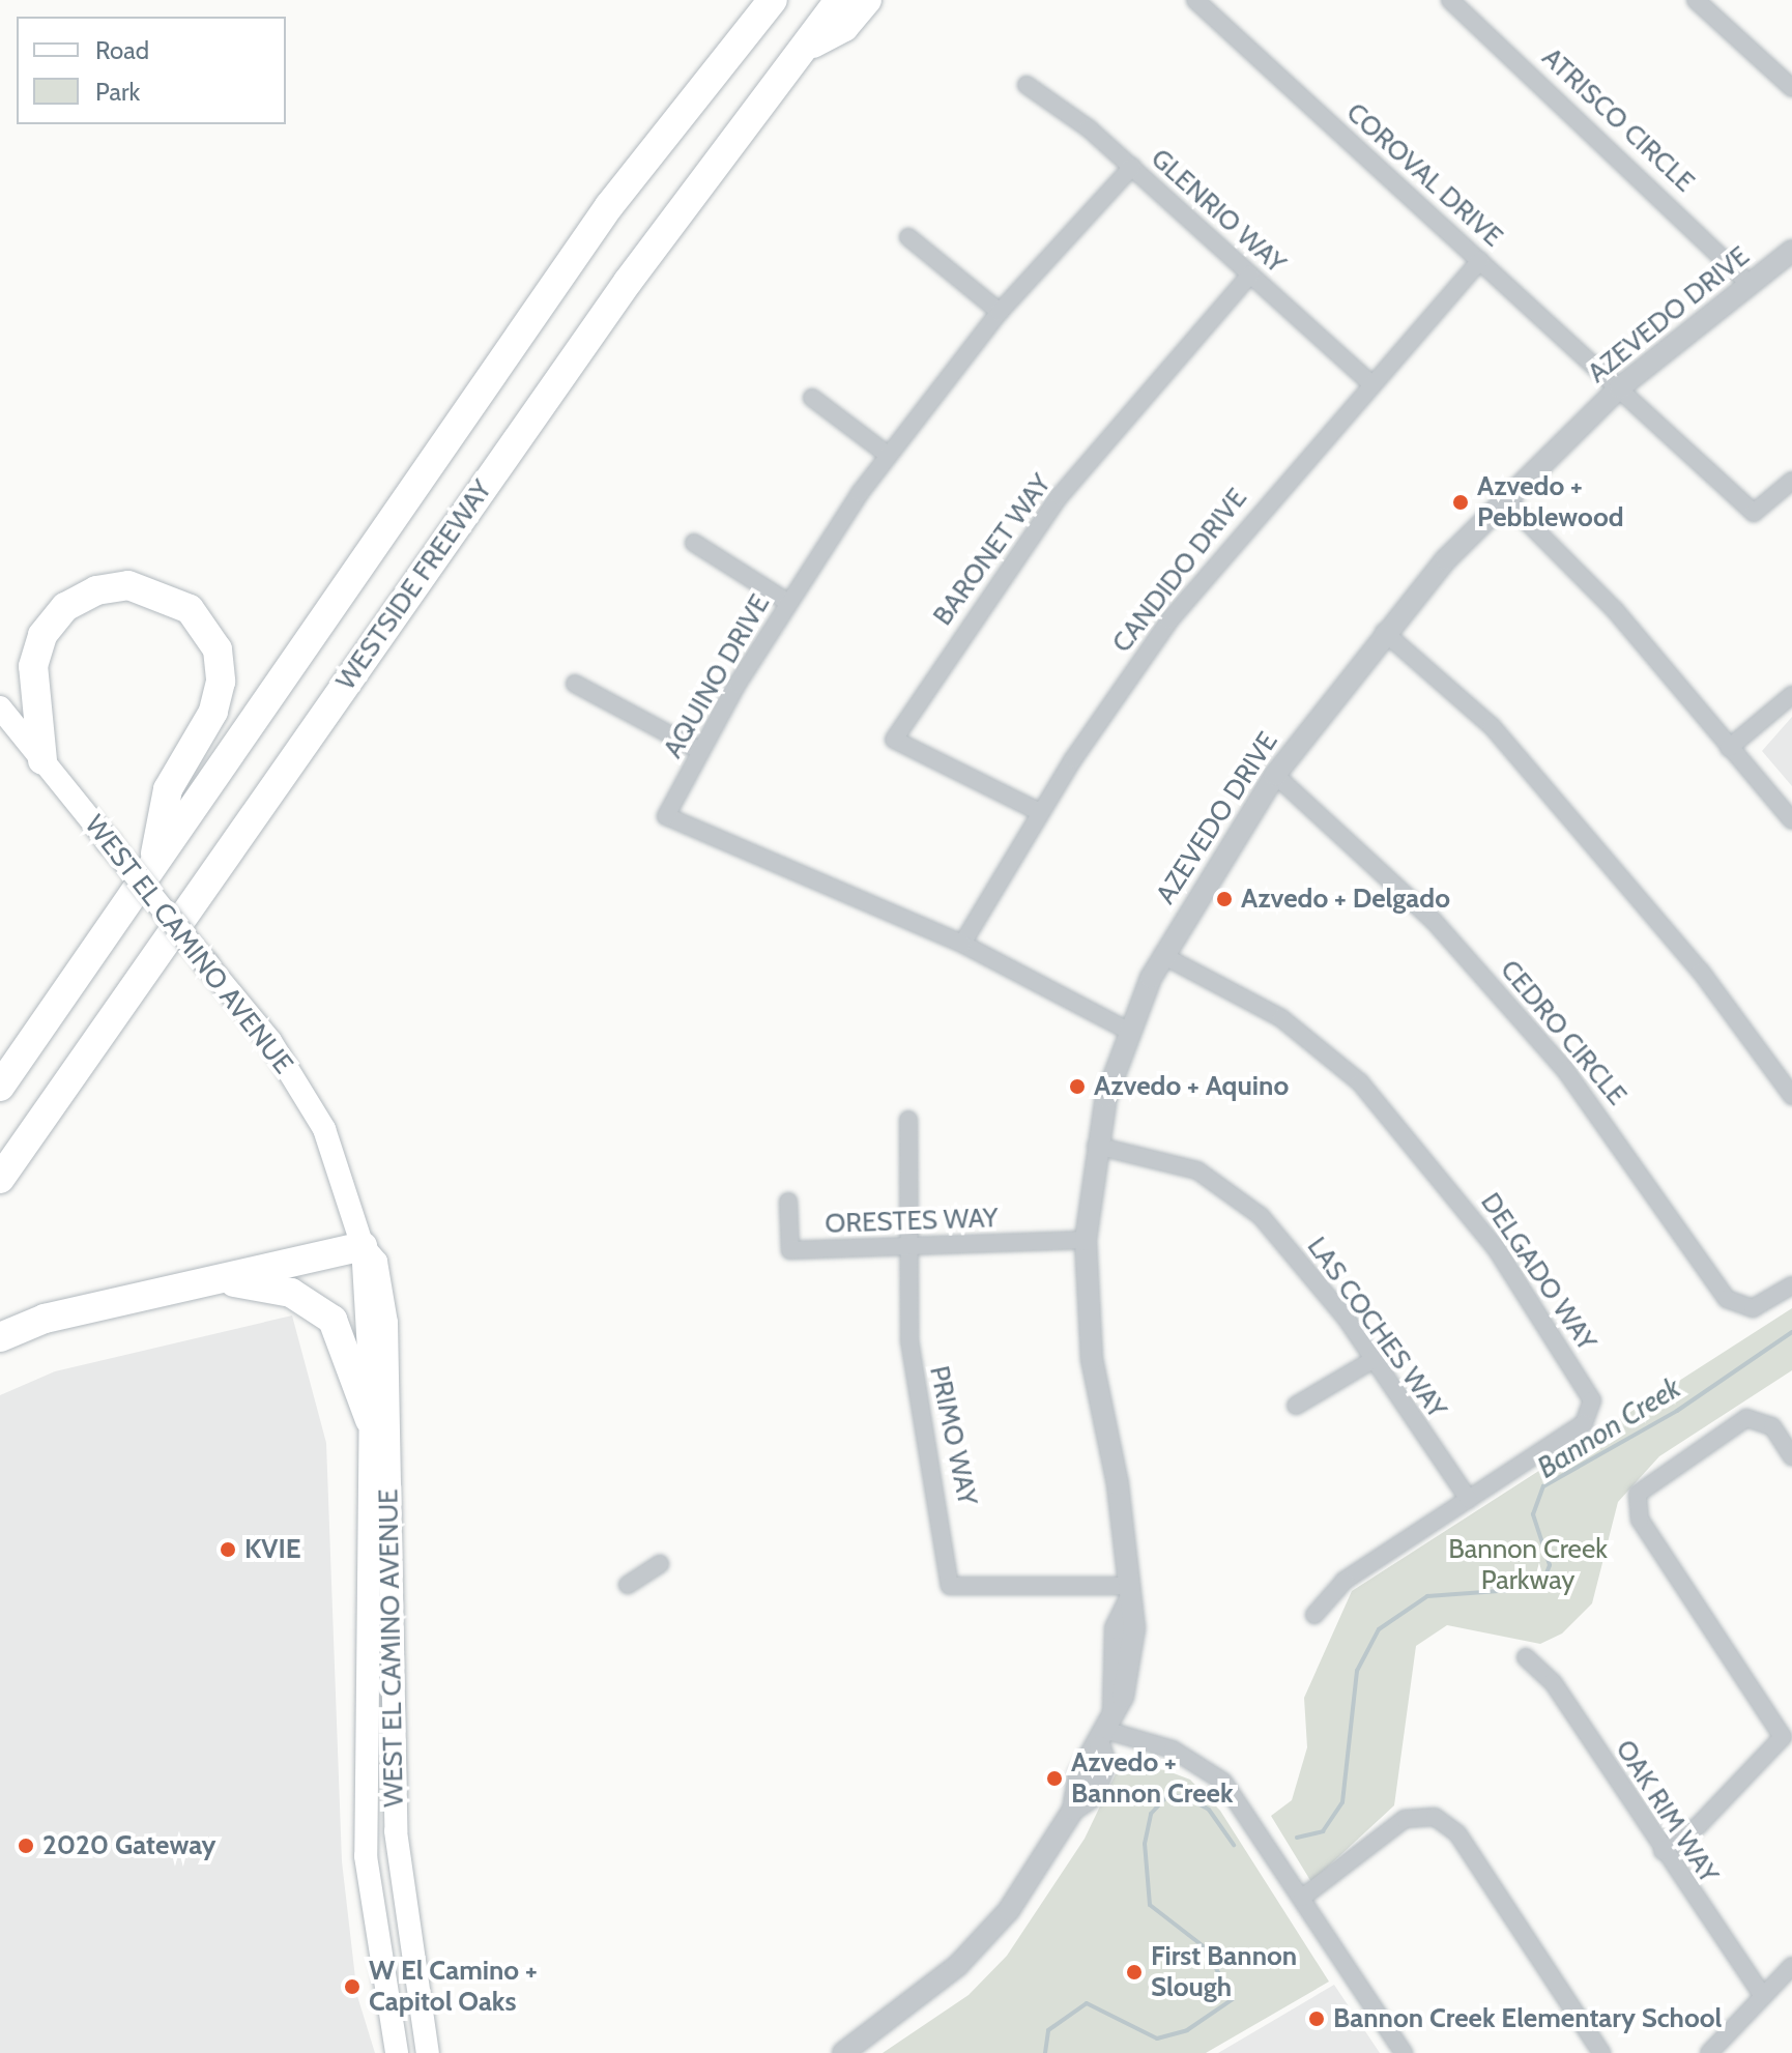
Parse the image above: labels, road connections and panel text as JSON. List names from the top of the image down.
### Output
{
  "streets": {
    "highway": ["WESTSIDE FREEWAY"],
    "main road": ["WEST EL CAMINO AVENUE"],
    "street": [
      "ATRISCO CIRCLE",
      "COROVAL DRIVE",
      "GLENRIO WAY",
      "AZEVEDO DRIVE",
      "BARONET WAY",
      "CANDIDO DRIVE",
      "AQUINO DRIVE",
      "CEDRO CIRCLE",
      "ORESTES WAY",
      "DELGADO WAY",
      "LAS COCHES WAY",
      "PRIMO WAY",
      "OAK RIM WAY"
    ]
  },
  "crossings": [
    ["ATRISCO CIRCLE", "AZEVEDO DRIVE"],
    ["COROVAL DRIVE", "AZEVEDO DRIVE"],
    ["COROVAL DRIVE", "CANDIDO DRIVE"],
    ["GLENRIO WAY", "BARONET WAY"],
    ["GLENRIO WAY", "CANDIDO DRIVE"],
    ["GLENRIO WAY", "AQUINO DRIVE"],
    ["AZEVEDO DRIVE", "AQUINO DRIVE"],
    ["AZEVEDO DRIVE", "CEDRO CIRCLE"],
    ["AZEVEDO DRIVE", "ORESTES WAY"],
    ["AZEVEDO DRIVE", "DELGADO WAY"],
    ["AZEVEDO DRIVE", "LAS COCHES WAY"],
    ["AZEVEDO DRIVE", "PRIMO WAY"],
    ["BARONET WAY", "CANDIDO DRIVE"],
    ["CANDIDO DRIVE", "AQUINO DRIVE"],
    ["ORESTES WAY", "PRIMO WAY"],
    ["DELGADO WAY", "LAS COCHES WAY"]
  ],
  "water": ["Bannon Creek"],
  "parks": ["Bannon Creek Parkway"],
  "places": [
    "Azvedo + Pebblewood",
    "Azvedo + Delgado",
    "Azvedo + Aquino",
    "KVIE",
    "Azvedo + Bannon Creek",
    "2020 Gateway",
    "First Bannon Slough",
    "W El Camino + Capitol Oaks",
    "Bannon Creek Elementary School"
  ],
  "legend": ["Road", "Park"]
}
